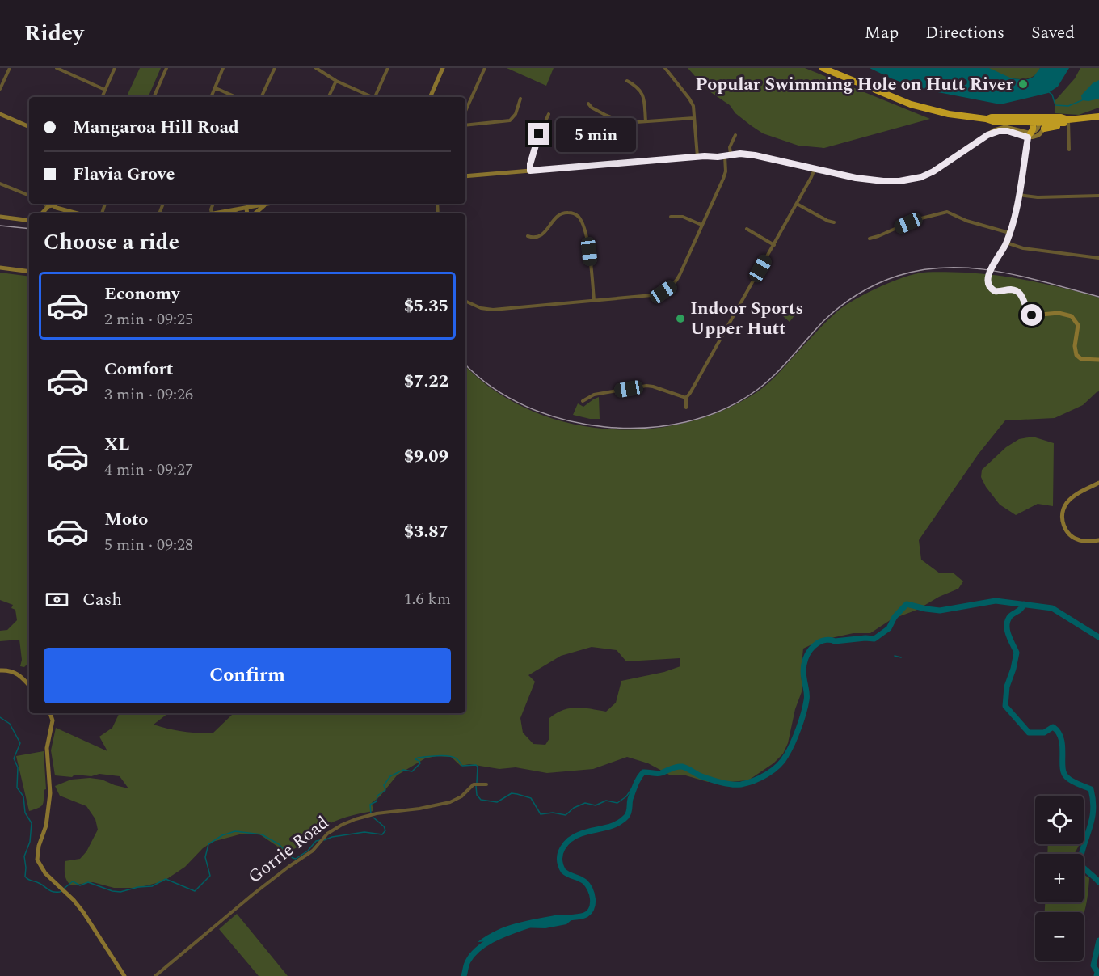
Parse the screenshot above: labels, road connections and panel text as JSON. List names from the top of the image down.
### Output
{
  "streets": {
    "street": ["Gorrie Road"]
  },
  "places": ["Popular Swimming Hole on Hutt River", "Indoor Sports Upper Hutt"],
  "page": {
    "header": "Ridey",
    "nav": ["Map", "Directions", "Saved"],
    "banner": ["Mangaroa Hill Road", "Flavia Grove"],
    "bubble": "5 min",
    "heading": "Choose a ride",
    "list": [
      {
        "name": "Economy",
        "note": "2 min · 09:25",
        "value": "$5.35"
      },
      {
        "name": "Comfort",
        "note": "3 min · 09:26",
        "value": "$7.22"
      },
      {
        "name": "XL",
        "note": "4 min · 09:27",
        "value": "$9.09"
      },
      {
        "name": "Moto",
        "note": "5 min · 09:28",
        "value": "$3.87"
      }
    ],
    "pay": ["Cash", "1.6 km"],
    "buttons": "Confirm",
    "map_buttons": ["+", "−"]
  }
}
